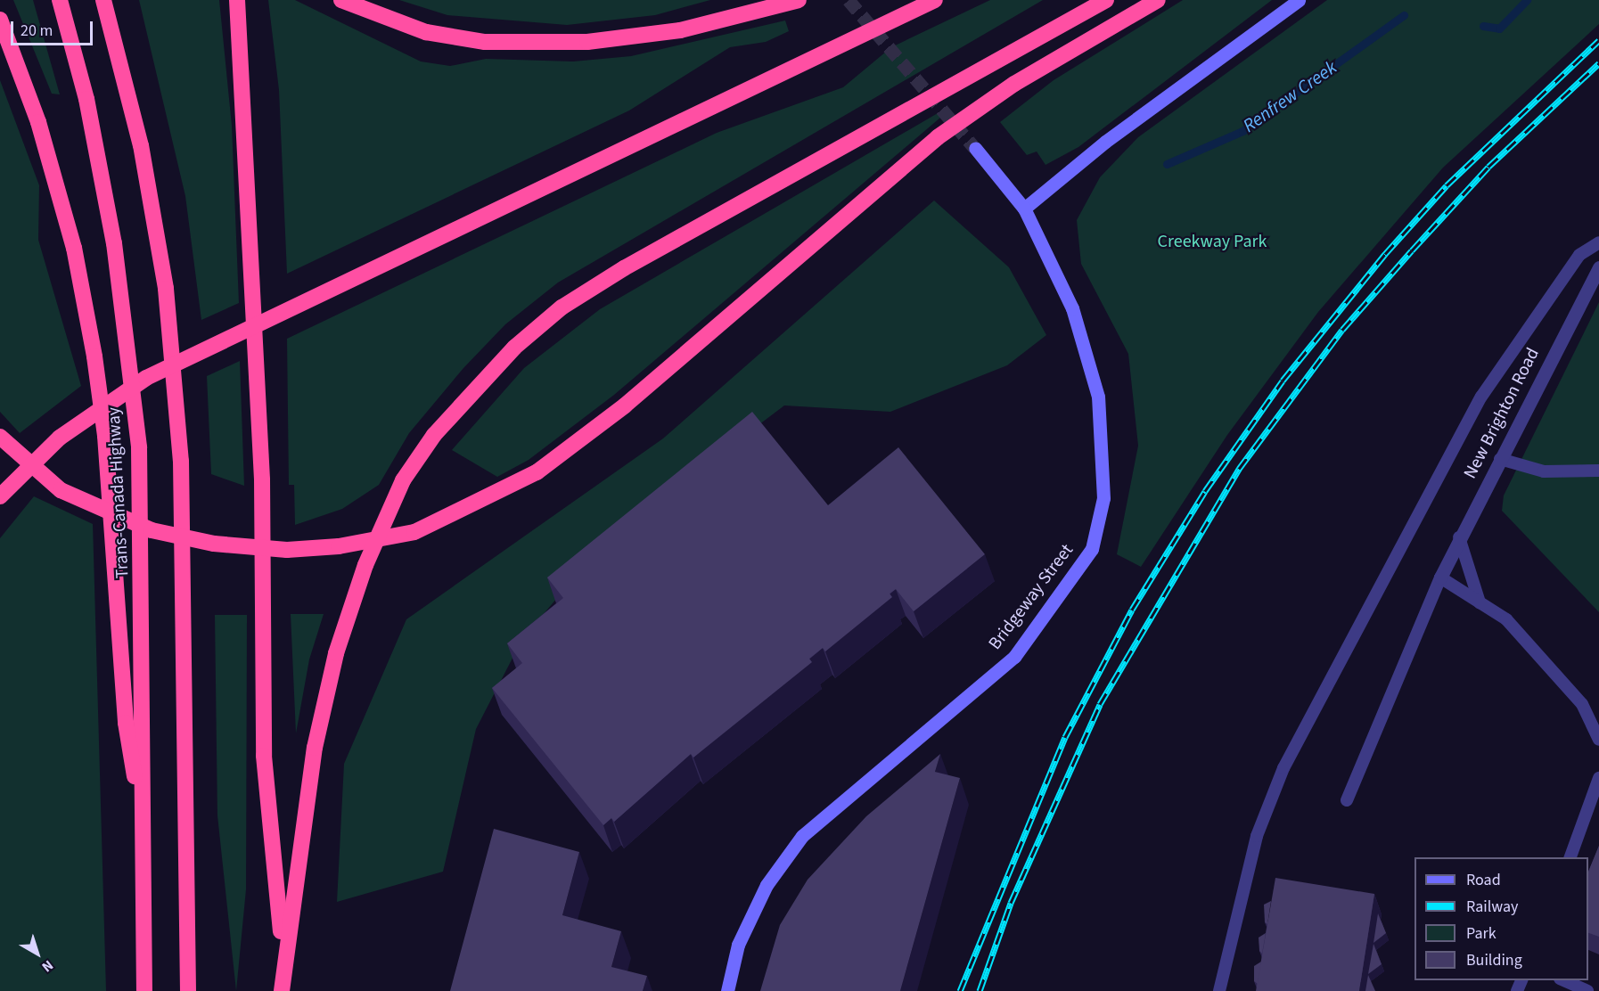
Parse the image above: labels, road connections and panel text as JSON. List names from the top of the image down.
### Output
{
  "streets": {
    "highway": ["Trans-Canada Highway"],
    "street": ["New Brighton Road", "Bridgeway Street"]
  },
  "water": ["Renfrew Creek"],
  "parks": ["Creekway Park"],
  "legend": [
    "Road",
    "Railway",
    "Park",
    "Building"
  ],
  "scale_bar": "20 m",
  "north": "bottom right"
}
